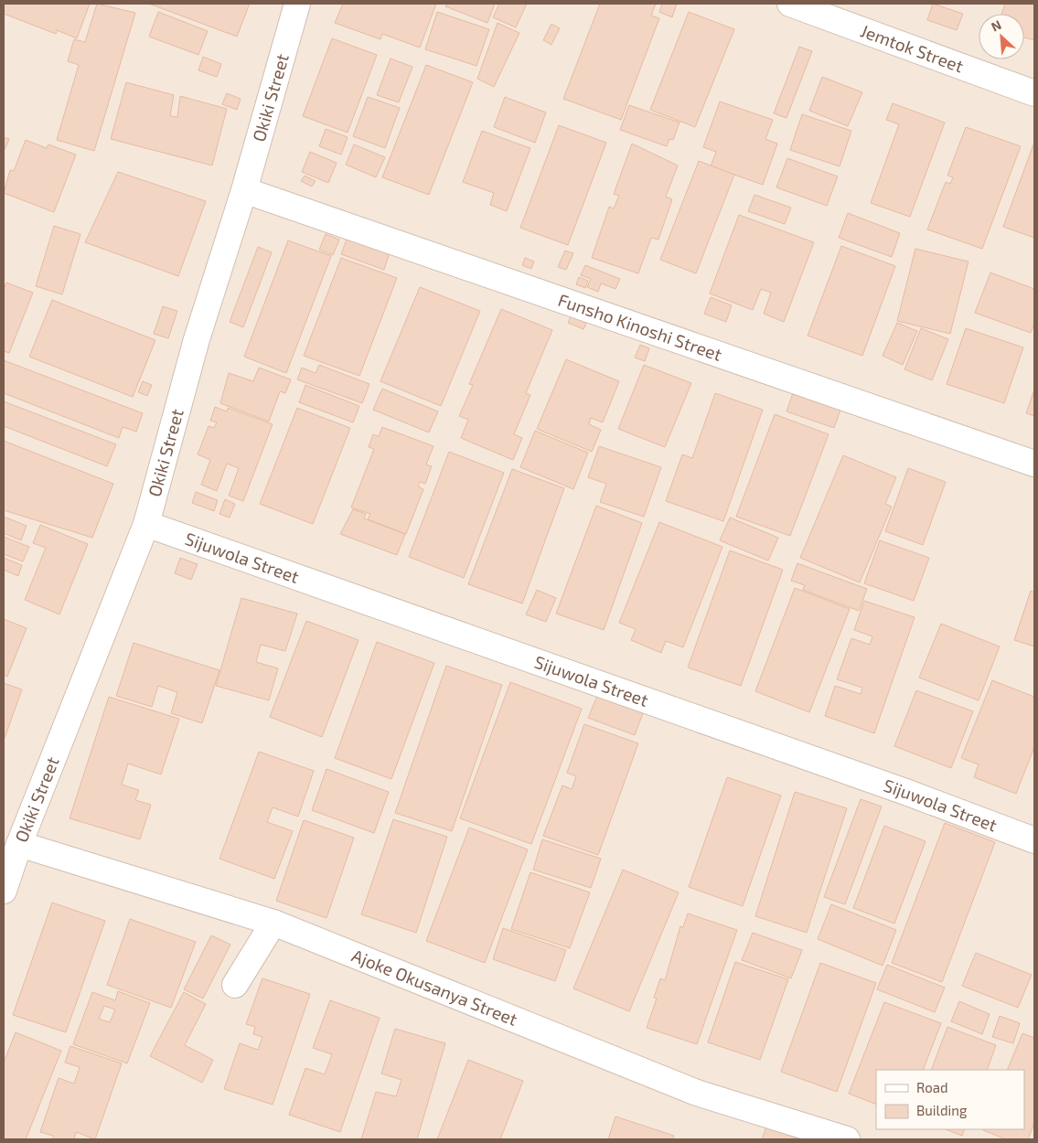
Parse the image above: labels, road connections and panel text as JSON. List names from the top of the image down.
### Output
{
  "streets": {
    "street": [
      "Jemtok Street",
      "Okiki Street",
      "Funsho Kinoshi Street",
      "Sijuwola Street",
      "Ajoke Okusanya Street"
    ]
  },
  "crossings": [
    ["Okiki Street", "Funsho Kinoshi Street"],
    ["Okiki Street", "Sijuwola Street"],
    ["Okiki Street", "Ajoke Okusanya Street"]
  ],
  "legend": ["Road", "Building"],
  "north": "top left"
}
